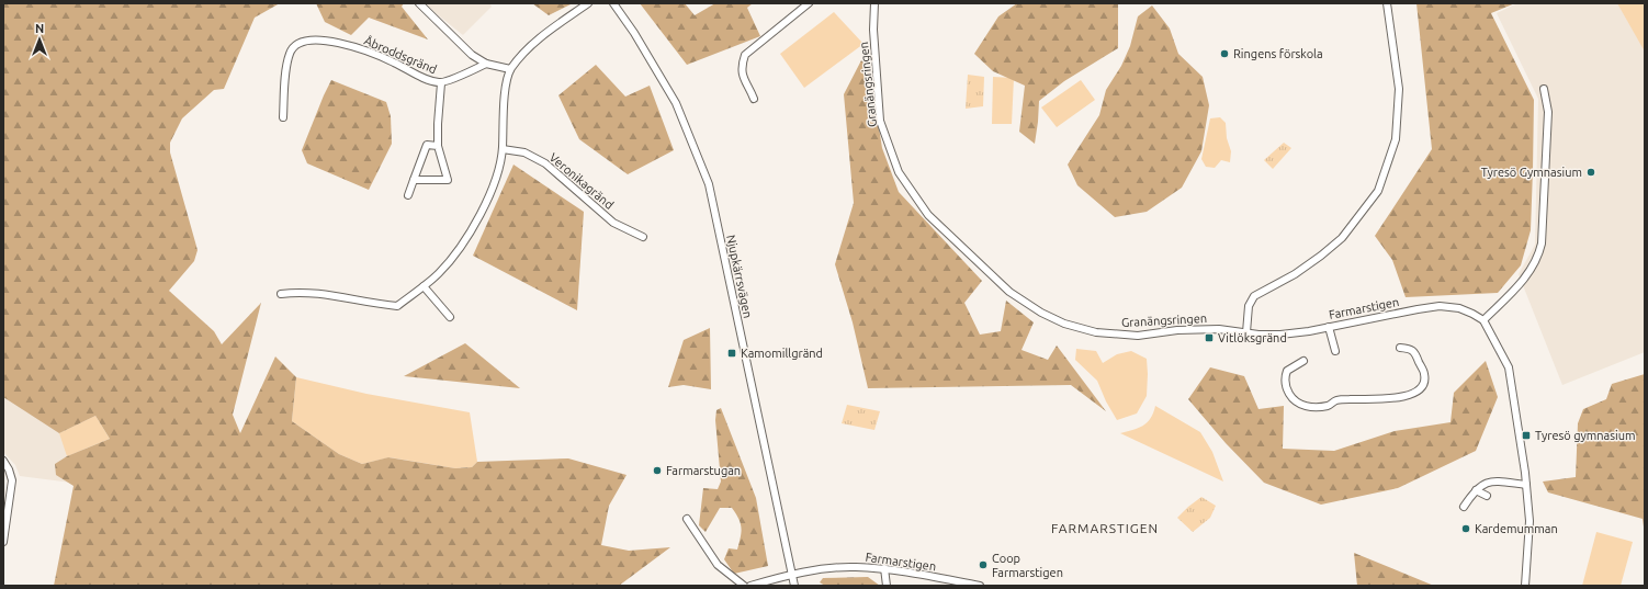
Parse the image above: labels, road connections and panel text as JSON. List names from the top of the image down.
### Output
{
  "streets": {
    "street": [
      "Åbroddsgränd",
      "Granängsringen",
      "Veronikagränd",
      "Njupkärrsvägen",
      "Farmarstigen"
    ]
  },
  "crossings": [
    ["Granängsringen", "Farmarstigen"],
    ["Njupkärrsvägen", "Farmarstigen"]
  ],
  "districts": ["FARMARSTIGEN"],
  "places": {
    "other": [
      "Ringens förskola",
      "Tyresö Gymnasium",
      "Farmarstugan",
      "Kardemumman",
      "Coop Farmarstigen"
    ],
    "transit": ["Vitlöksgränd", "Kamomillgränd", "Tyresö gymnasium"]
  },
  "north": "top"
}
